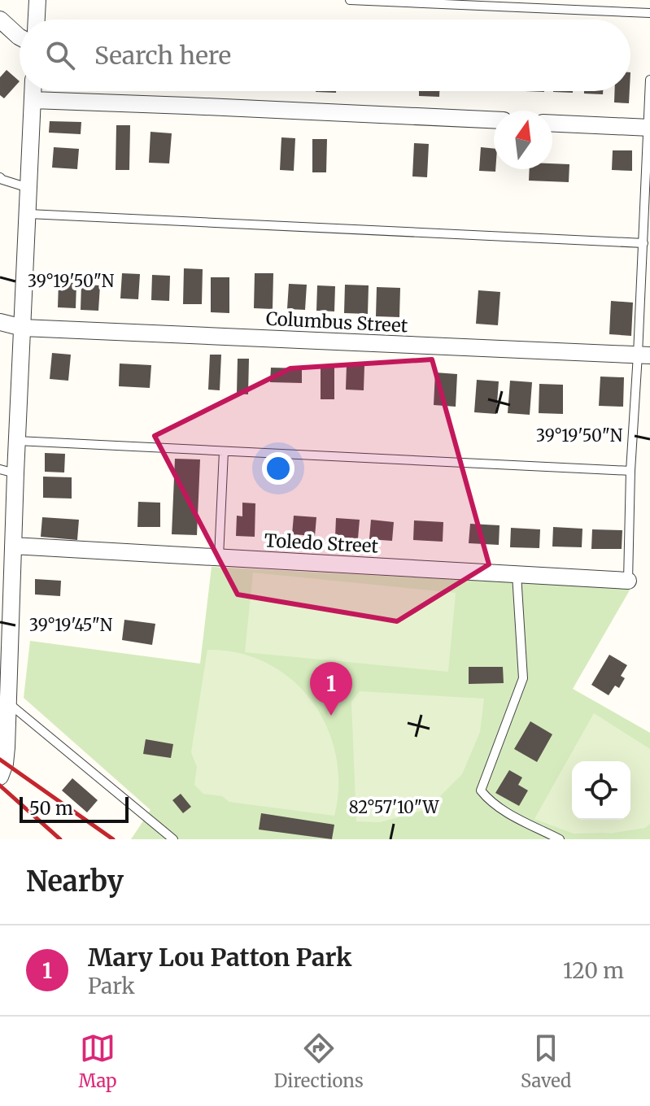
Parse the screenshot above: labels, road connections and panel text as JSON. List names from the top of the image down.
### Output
{
  "streets": {
    "street": ["Columbus Street", "Toledo Street"]
  },
  "scale_bar": "50 m",
  "north": "top",
  "page": {
    "search": "Search here",
    "pins": "1",
    "scale": "50 m",
    "heading": "Nearby",
    "list": [
      {
        "mark": "1",
        "name": "Mary Lou Patton Park",
        "note": "Park",
        "value": "120 m"
      }
    ],
    "nav": ["Map", "Directions", "Saved"]
  },
  "coordinates": ["39°19'50\"N", "39°19'45\"N", "82°57'10\"W"]
}
